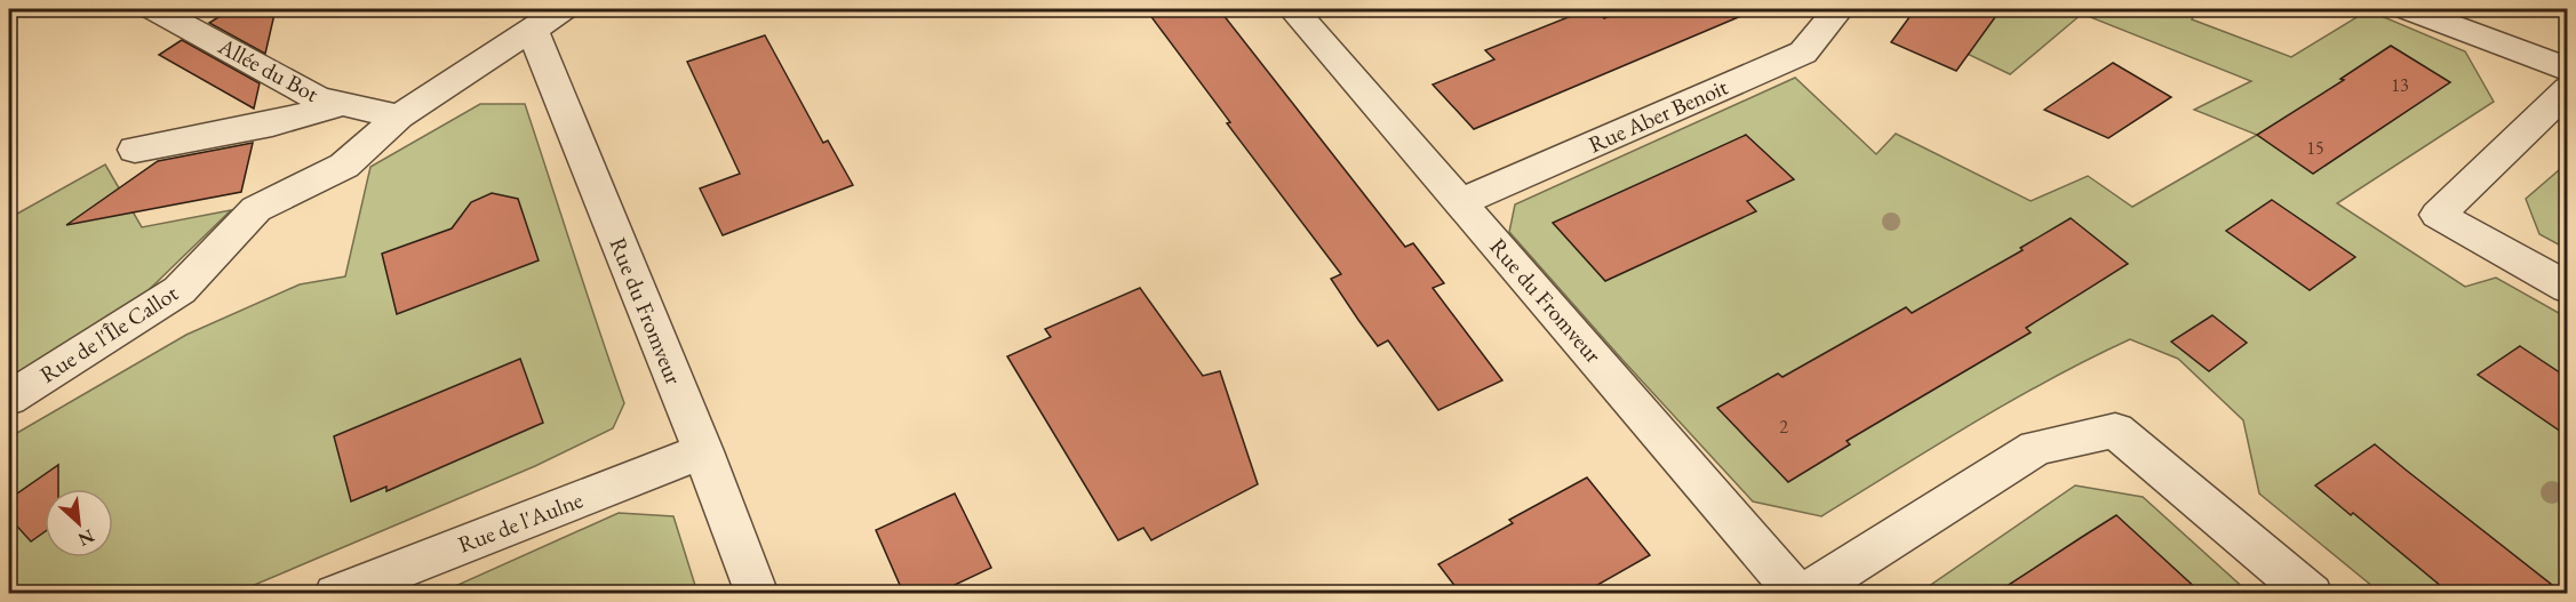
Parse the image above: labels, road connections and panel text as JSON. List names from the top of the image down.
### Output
{
  "streets": {
    "street": [
      "Allée du Bot",
      "Rue Aber Benoit",
      "Rue du Fromveur",
      "Rue de l'Île Callot",
      "Rue de l'Aulne"
    ]
  },
  "crossings": [
    ["Allée du Bot", "Rue de l'Île Callot"],
    ["Rue Aber Benoit", "Rue du Fromveur"],
    ["Rue du Fromveur", "Rue de l'Aulne"]
  ],
  "house_numbers": ["13", "15", "2"],
  "north": "bottom right"
}
